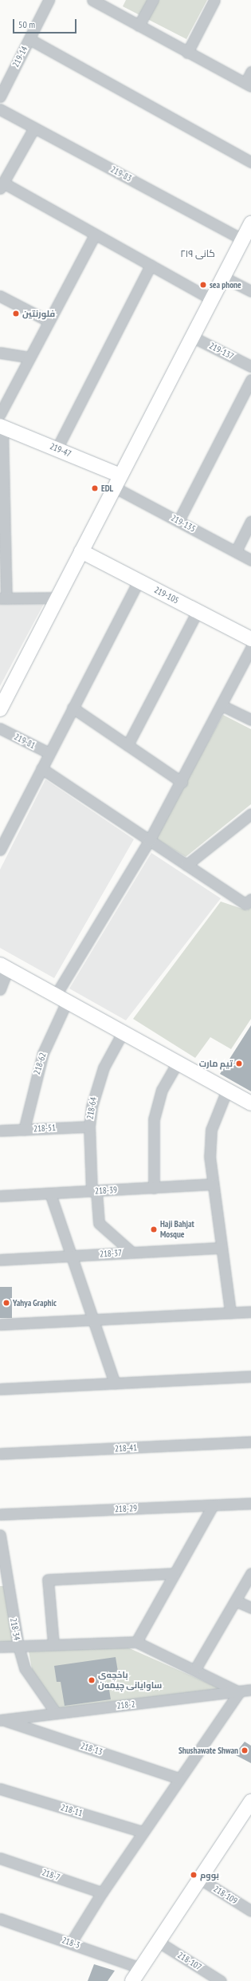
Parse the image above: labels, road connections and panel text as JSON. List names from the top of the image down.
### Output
{
  "streets": {
    "street": [
      "219-14",
      "219-83",
      "219-137",
      "219-47",
      "219-135",
      "219-105",
      "219-81",
      "218-62",
      "218-64",
      "218-51",
      "218-39",
      "218-37",
      "218-41",
      "218-29",
      "218-34",
      "218-2",
      "218-13",
      "218-11",
      "218-7",
      "218-109",
      "218-3",
      "218-107"
    ]
  },
  "crossings": [
    ["219-47", "219-135"],
    ["218-62", "218-51"],
    ["218-64", "218-51"],
    ["218-64", "218-39"],
    ["218-64", "218-37"],
    ["218-34", "218-2"],
    ["218-2", "218-13"]
  ],
  "districts": ["کانی ٢١٩"],
  "places": [
    "sea phone",
    "فلورنتين",
    "EDL",
    "تيم مارت",
    "Haji Bahjat Mosque",
    "Yahya Graphic",
    "باخچه‌ی ساوایانی چیمه‌ن",
    "Shushawate Shwan",
    "بووم"
  ],
  "scale_bar": "50 m"
}
